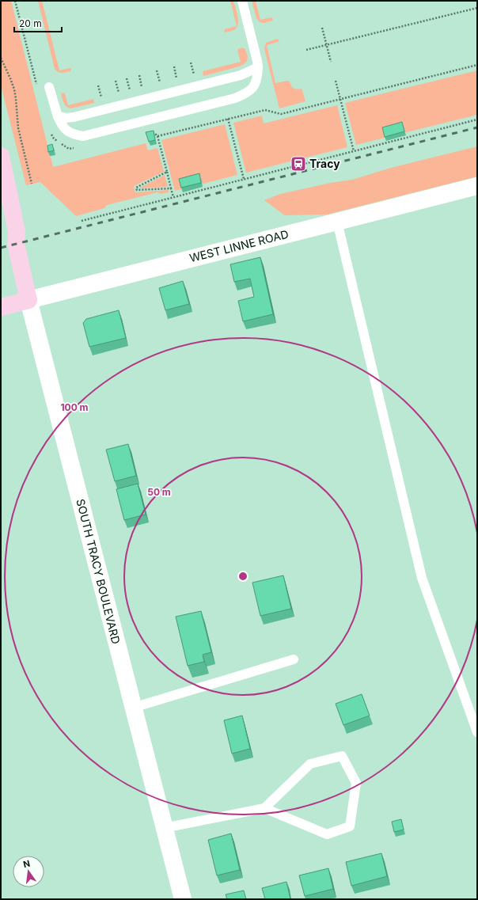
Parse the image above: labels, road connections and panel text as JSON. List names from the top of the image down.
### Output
{
  "streets": {
    "main road": ["WEST LINNE ROAD", "SOUTH TRACY BOULEVARD"]
  },
  "crossings": [
    ["WEST LINNE ROAD", "SOUTH TRACY BOULEVARD"]
  ],
  "places": {
    "station": ["Tracy"]
  },
  "scale_bar": "20 m",
  "north": "top",
  "rings": ["100 m", "50 m"]
}
